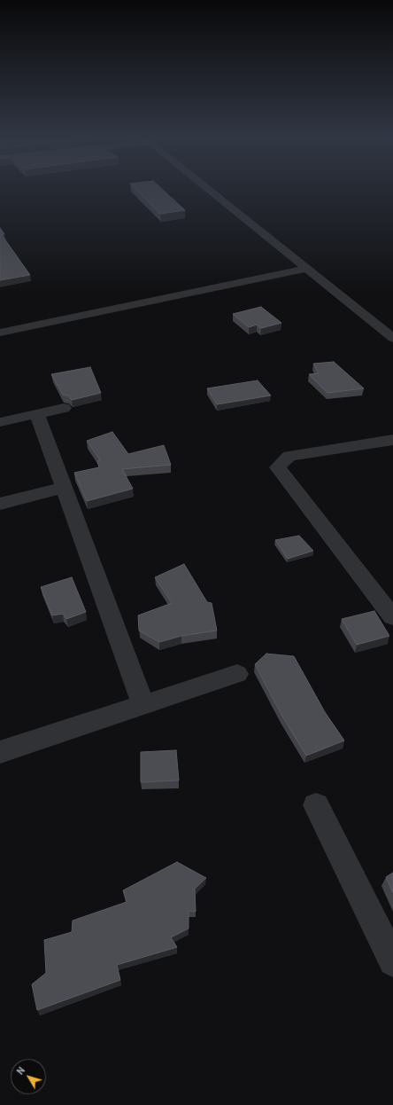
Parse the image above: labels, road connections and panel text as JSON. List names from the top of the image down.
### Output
{
  "north": "top left"
}
